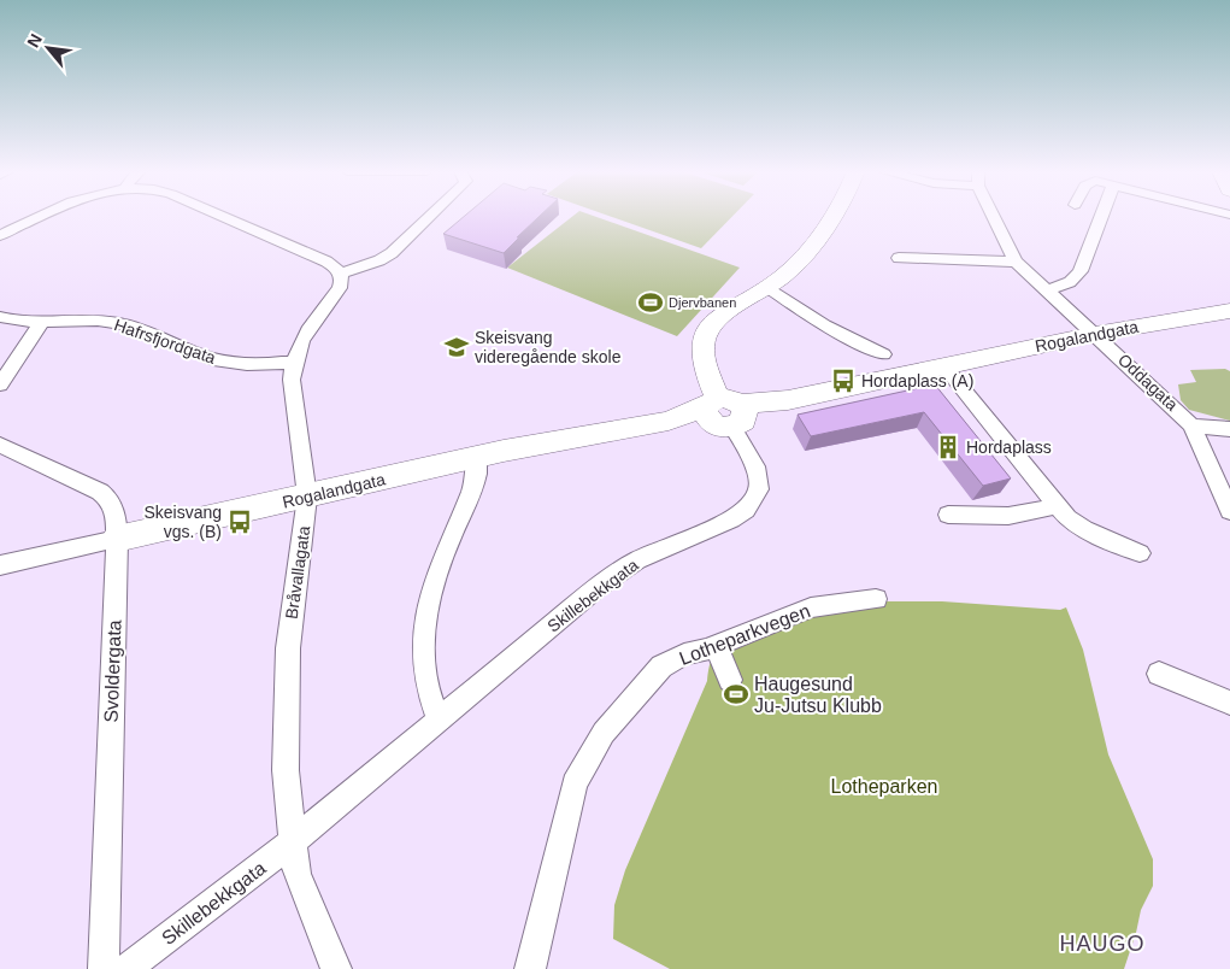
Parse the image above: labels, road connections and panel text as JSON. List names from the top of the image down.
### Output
{
  "streets": {
    "street": [
      "Rogalandgata",
      "Hafrsfjordgata",
      "Oddagata",
      "Bråvallagata",
      "Skillebekkgata",
      "Lotheparkvegen",
      "Svoldergata"
    ]
  },
  "crossings": [
    ["Rogalandgata", "Oddagata"],
    ["Rogalandgata", "Bråvallagata"],
    ["Rogalandgata", "Skillebekkgata"],
    ["Rogalandgata", "Svoldergata"],
    ["Hafrsfjordgata", "Bråvallagata"],
    ["Bråvallagata", "Skillebekkgata"]
  ],
  "districts": ["HAUGO"],
  "parks": ["Lotheparken"],
  "places": {
    "sports": ["Djervbanen", "Haugesund Ju-Jutsu Klubb"],
    "school or university": ["Skeisvang videregående skole"],
    "bus stop": ["Hordaplass (A)", "Skeisvang vgs. (B)"],
    "building": ["Hordaplass"]
  },
  "north": "top left"
}
